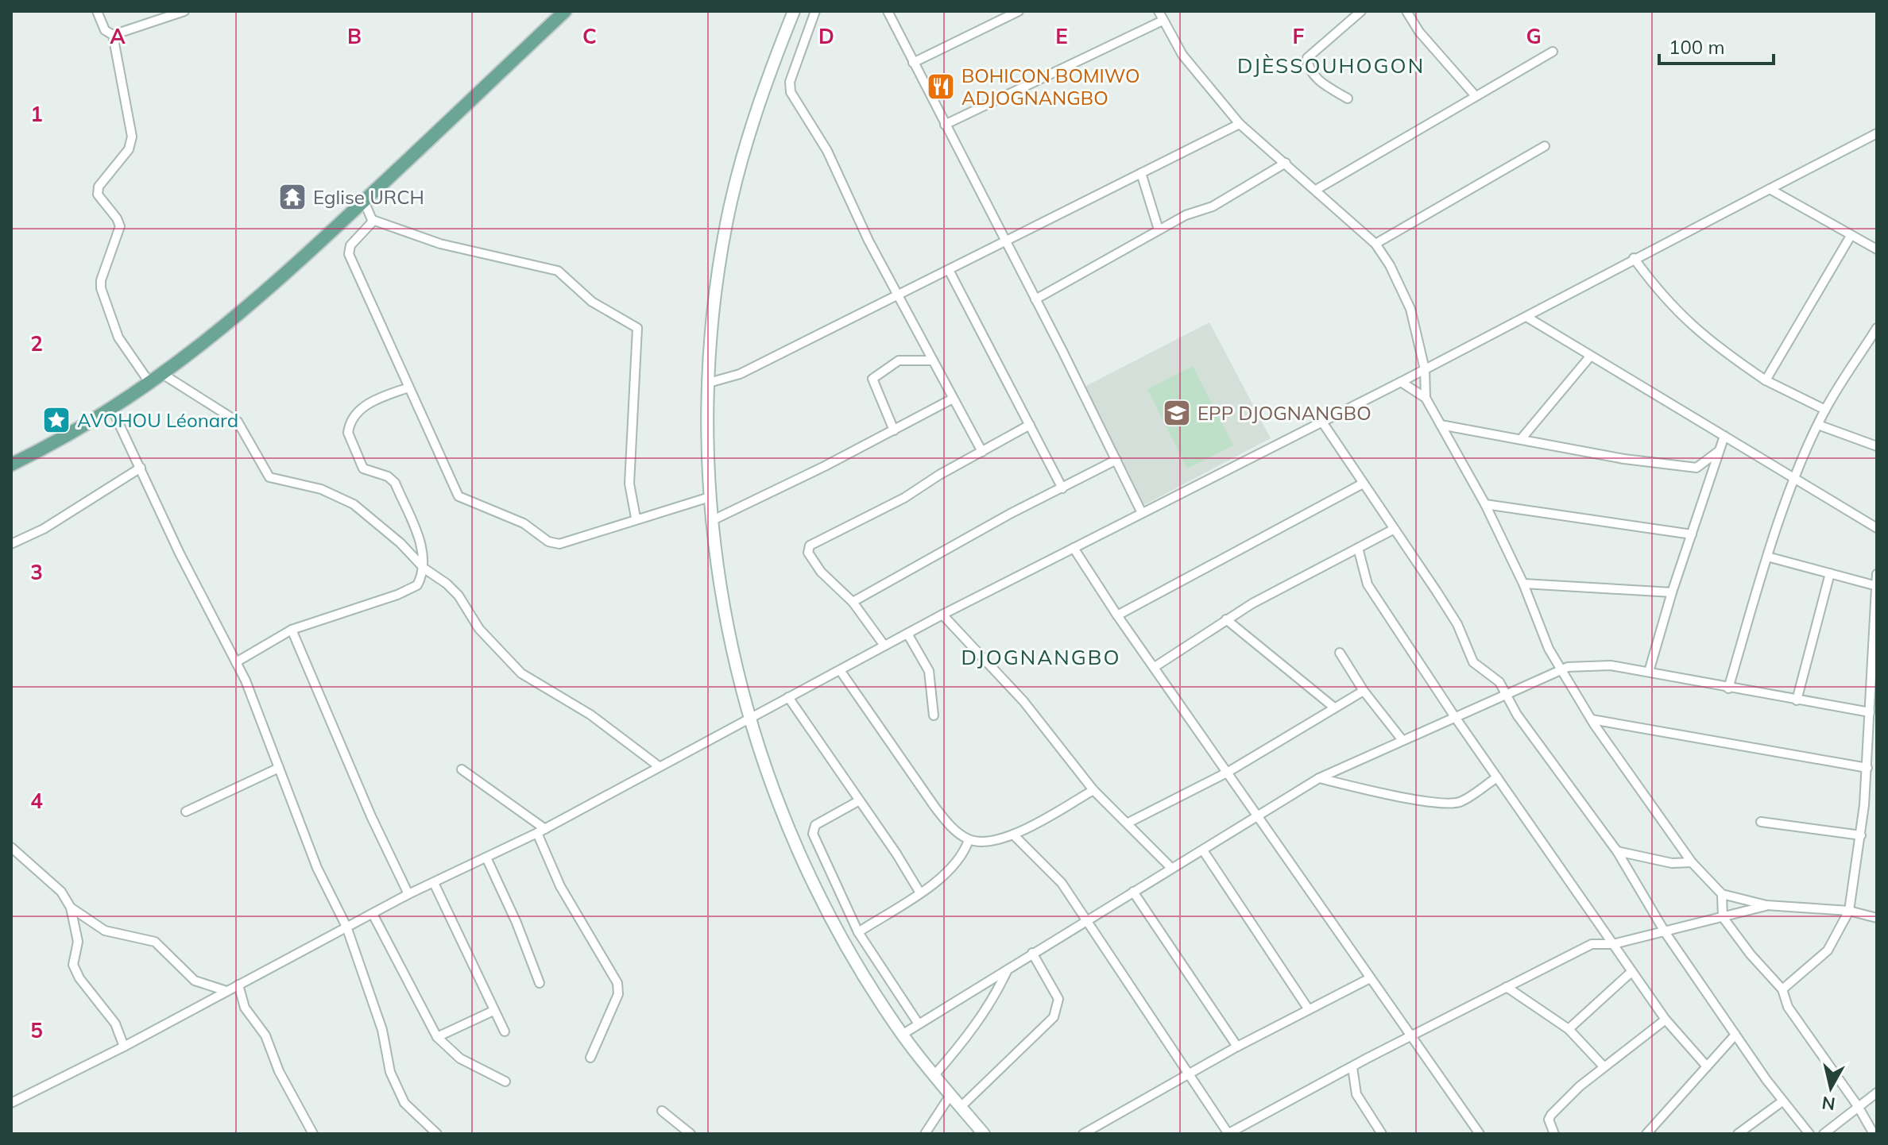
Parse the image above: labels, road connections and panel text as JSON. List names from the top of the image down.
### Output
{
  "districts": ["DJÈSSOUHOGON", "DJOGNANGBO"],
  "places": {
    "restaurant": ["BOHICON BOMIWO ADJOGNANGBO"],
    "temple": ["Eglise URCH"],
    "school or university": ["EPP DJOGNANGBO"],
    "place": ["AVOHOU Léonard"]
  },
  "scale_bar": "100 m",
  "north": "bottom",
  "grid": {
    "columns": [
      "A",
      "B",
      "C",
      "D",
      "E",
      "F",
      "G"
    ],
    "rows": [
      "1",
      "2",
      "3",
      "4",
      "5"
    ]
  }
}
